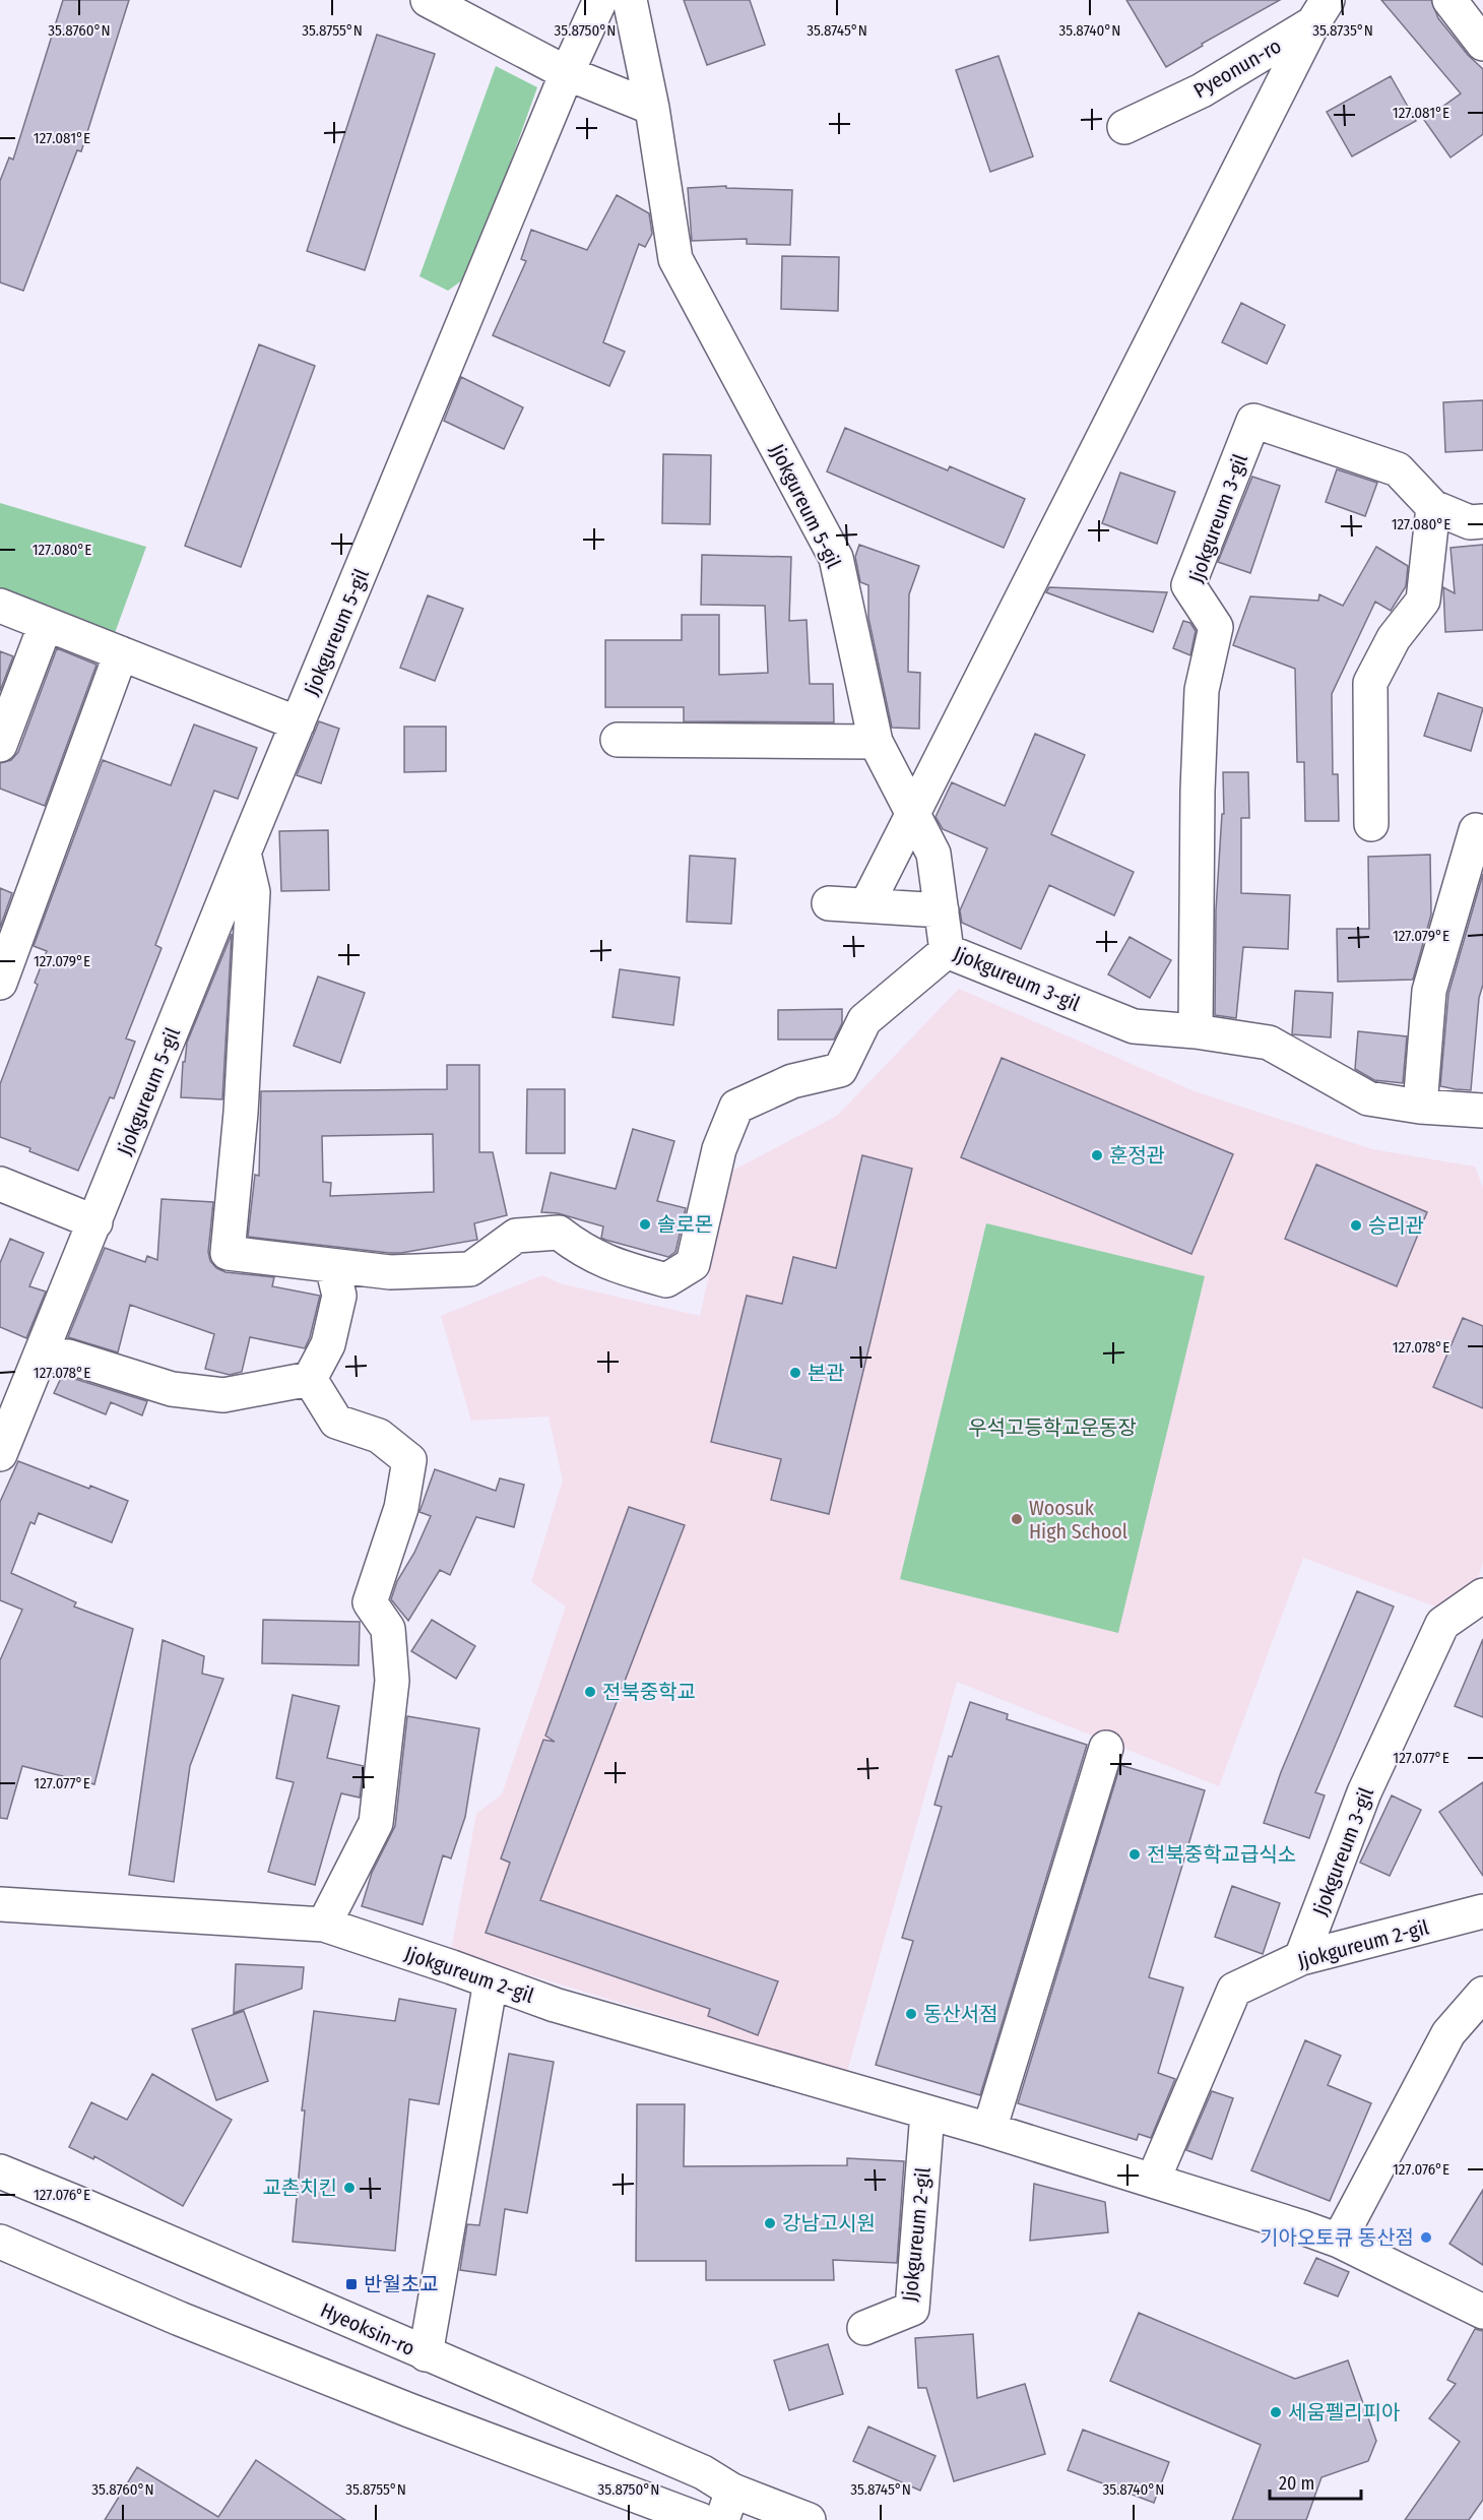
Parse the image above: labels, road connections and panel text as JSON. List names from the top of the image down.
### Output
{
  "streets": {
    "street": [
      "Pyeonun-ro",
      "Jjokgureum 5-gil",
      "Jjokgureum 3-gil",
      "Jjokgureum 2-gil",
      "Hyeoksin-ro"
    ]
  },
  "crossings": [
    ["Jjokgureum 5-gil", "Jjokgureum 3-gil"],
    ["Jjokgureum 3-gil", "Jjokgureum 2-gil"]
  ],
  "parks": ["우석고등학교운동장"],
  "places": {
    "other": [
      "훈정관",
      "솔로몬",
      "승리관",
      "본관",
      "Woosuk High School",
      "전북중학교",
      "전북중학교급식소",
      "동산서점",
      "교촌치킨",
      "강남고시원",
      "기아오토큐 동산점",
      "세움펠리피아"
    ],
    "transit": ["반월초교"]
  },
  "scale_bar": "20 m",
  "coordinates": [
    "35.8760°N",
    "35.8755°N",
    "35.8750°N",
    "35.8745°N",
    "35.8740°N",
    "35.8735°N",
    "127.081°E",
    "127.080°E",
    "127.079°E",
    "127.078°E",
    "127.077°E",
    "127.076°E"
  ]
}
